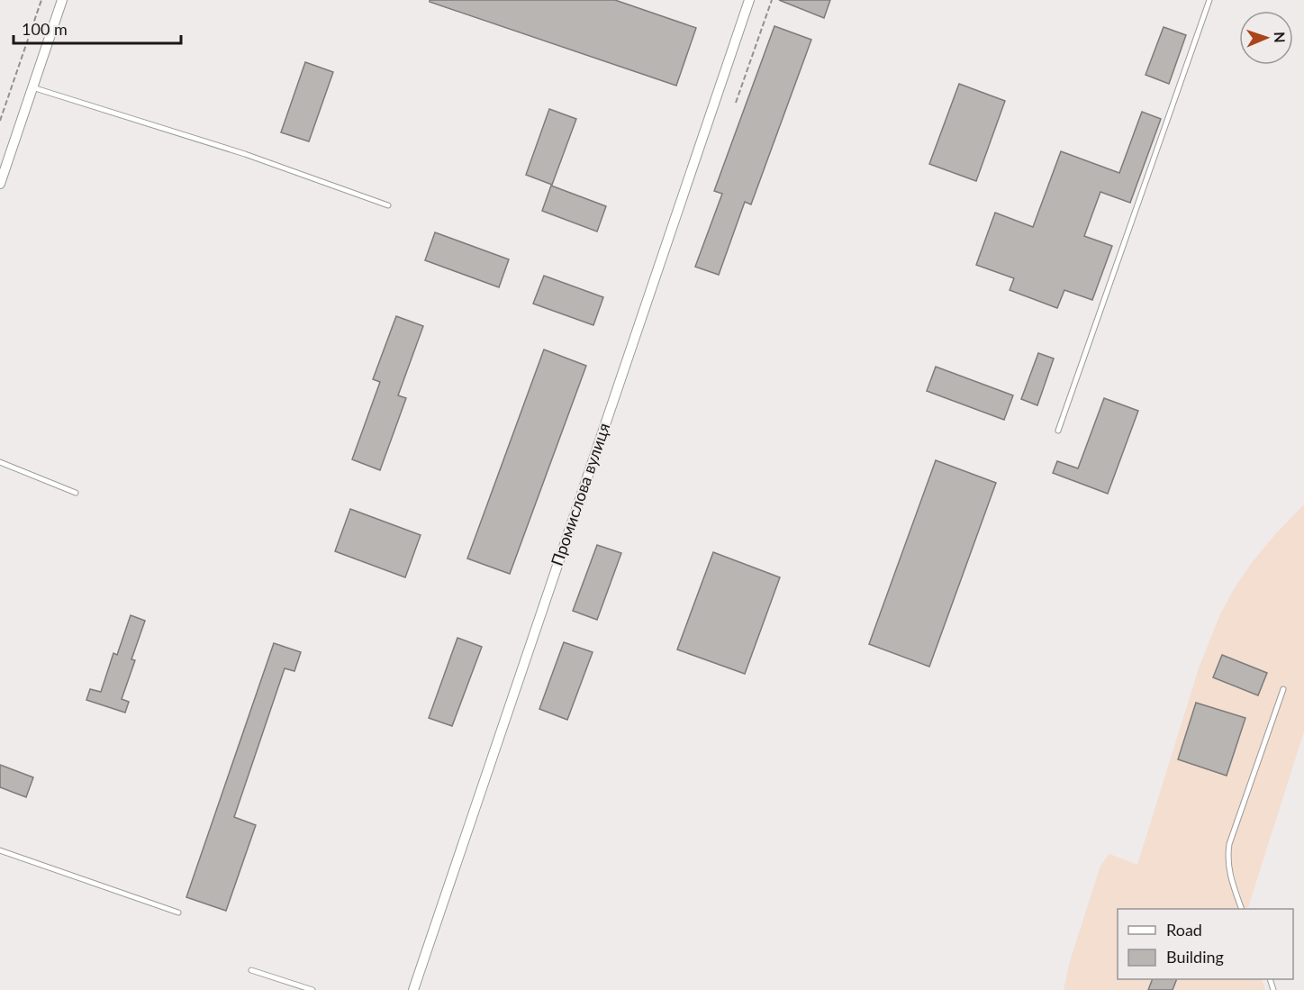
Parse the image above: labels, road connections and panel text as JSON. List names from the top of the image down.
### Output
{
  "streets": {
    "street": ["Промислова вулиця"]
  },
  "legend": ["Road", "Building"],
  "scale_bar": "100 m",
  "north": "right"
}
